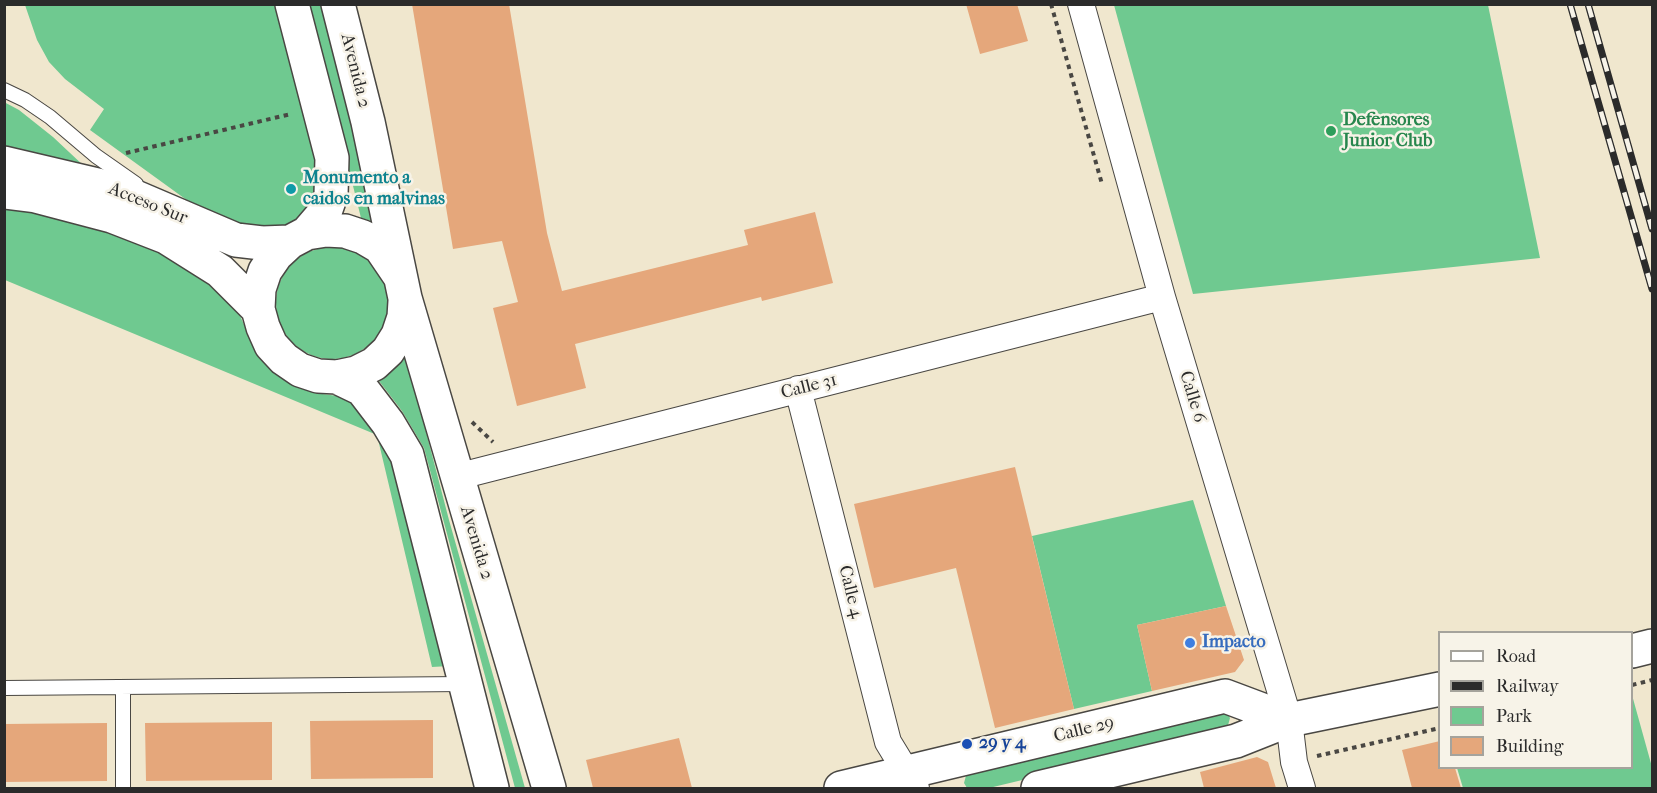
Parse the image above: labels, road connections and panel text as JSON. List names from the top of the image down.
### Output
{
  "streets": {
    "main road": ["Avenida 2", "Acceso Sur", "Calle 29"],
    "street": ["Calle 31", "Calle 6", "Calle 4"]
  },
  "crossings": [
    ["Avenida 2", "Acceso Sur"],
    ["Avenida 2", "Calle 31"],
    ["Calle 31", "Calle 6"],
    ["Calle 31", "Calle 4"],
    ["Calle 6", "Calle 29"],
    ["Calle 4", "Calle 29"]
  ],
  "places": [
    "Defensores Junior Club",
    "Monumento a caidos en malvinas",
    "Impacto",
    "29 y 4"
  ],
  "legend": [
    "Road",
    "Railway",
    "Park",
    "Building"
  ]
}
